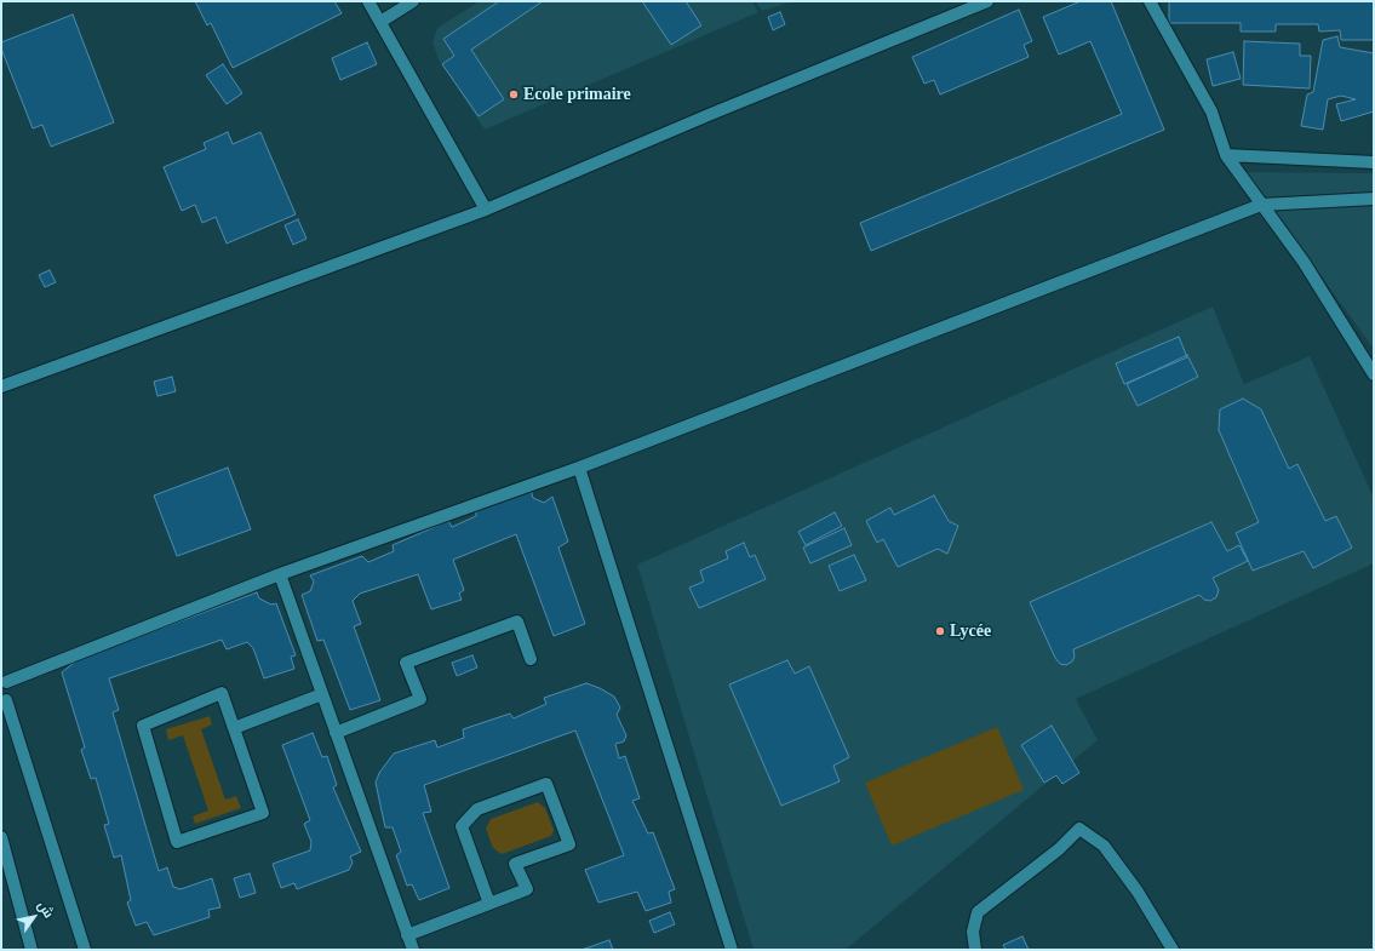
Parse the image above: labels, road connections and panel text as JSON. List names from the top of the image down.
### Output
{
  "places": ["Ecole primaire", "Lycée"],
  "north": "top right"
}
